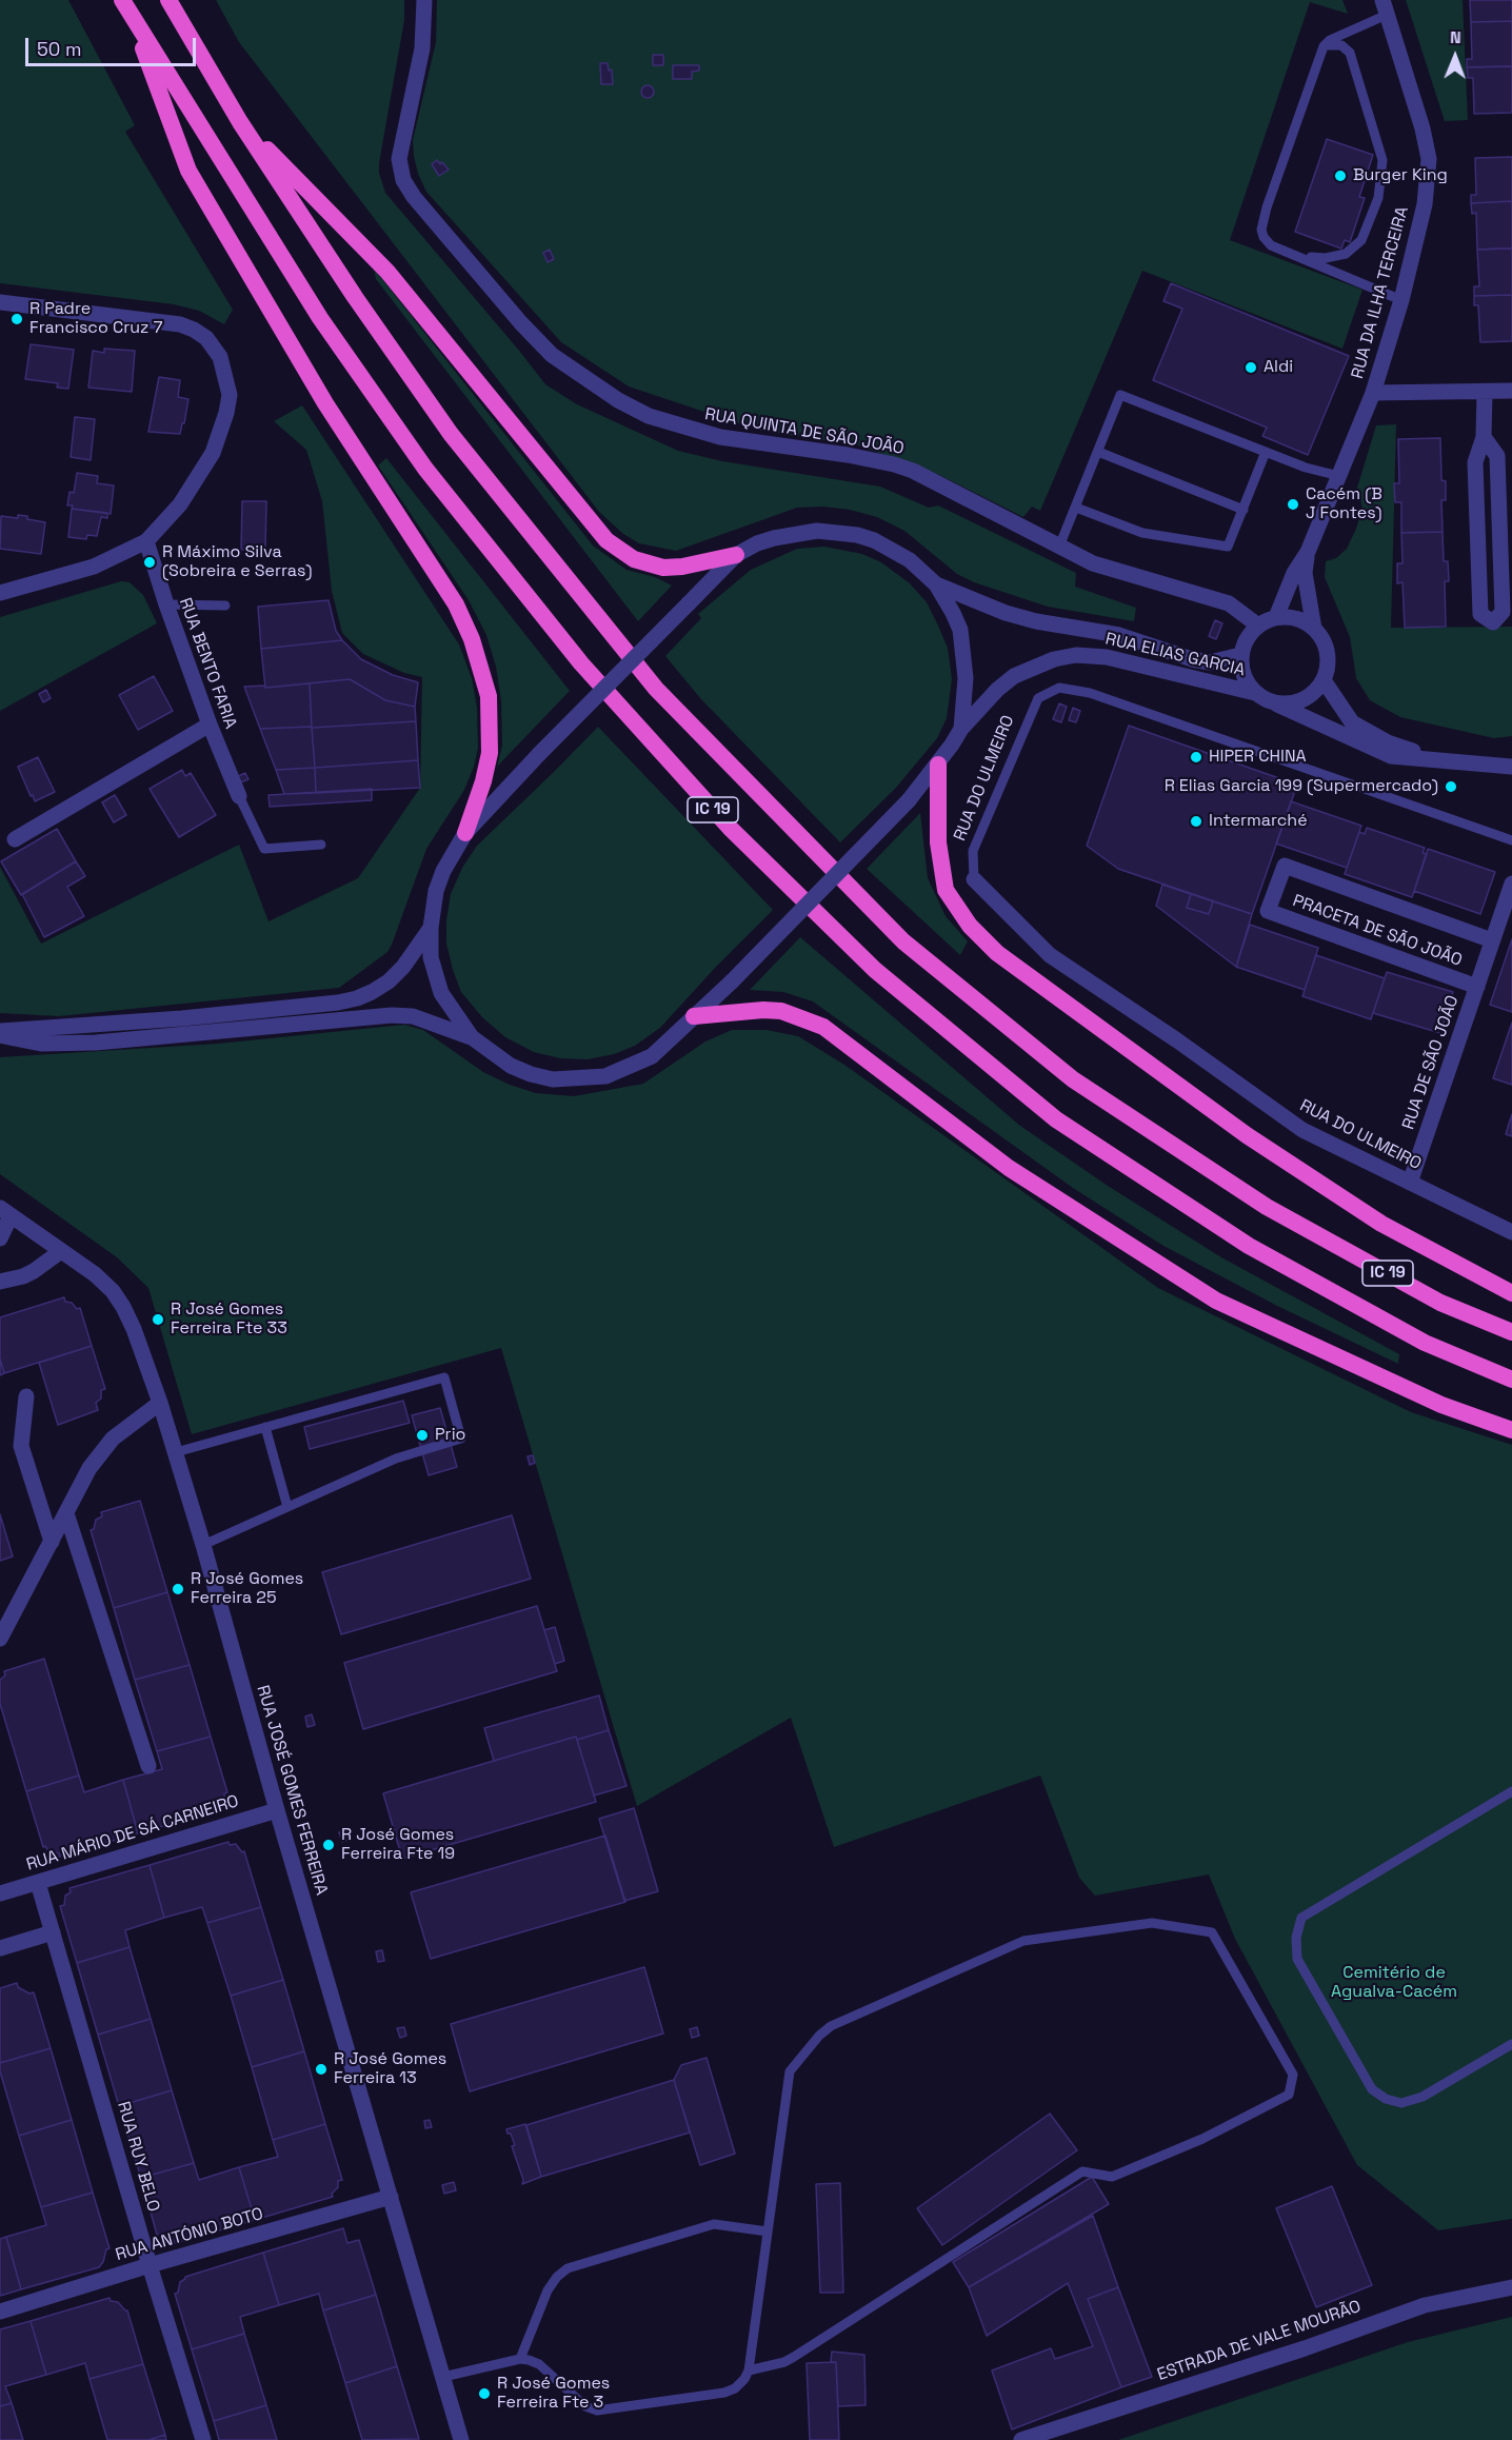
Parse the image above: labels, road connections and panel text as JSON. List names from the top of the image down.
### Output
{
  "streets": {
    "highway": ["IC 19"],
    "street": [
      "RUA DA ILHA TERCEIRA",
      "RUA QUINTA DE SÃO JOÃO",
      "RUA ELIAS GARCIA",
      "RUA BENTO FARIA",
      "RUA DO ULMEIRO",
      "PRACETA DE SÃO JOÃO",
      "RUA DE SÃO JOÃO",
      "RUA JOSÉ GOMES FERREIRA",
      "RUA MÁRIO DE SÁ CARNEIRO",
      "RUA RUY BELO",
      "RUA ANTÓNIO BOTO",
      "ESTRADA DE VALE MOURÃO"
    ]
  },
  "crossings": [
    ["RUA DA ILHA TERCEIRA", "RUA QUINTA DE SÃO JOÃO"],
    ["RUA DA ILHA TERCEIRA", "RUA ELIAS GARCIA"],
    ["RUA QUINTA DE SÃO JOÃO", "RUA ELIAS GARCIA"],
    ["RUA DO ULMEIRO", "RUA DE SÃO JOÃO"],
    ["PRACETA DE SÃO JOÃO", "RUA DE SÃO JOÃO"],
    ["RUA JOSÉ GOMES FERREIRA", "RUA MÁRIO DE SÁ CARNEIRO"],
    ["RUA JOSÉ GOMES FERREIRA", "RUA ANTÓNIO BOTO"],
    ["RUA MÁRIO DE SÁ CARNEIRO", "RUA RUY BELO"],
    ["RUA RUY BELO", "RUA ANTÓNIO BOTO"]
  ],
  "parks": ["Cemitério de Agualva-Cacém"],
  "places": [
    "Burger King",
    "R Padre Francisco Cruz 7",
    "Aldi",
    "Cacém (B J Fontes)",
    "R Máximo Silva (Sobreira e Serras)",
    "HIPER CHINA",
    "R Elias Garcia 199 (Supermercado)",
    "Intermarché",
    "R José Gomes Ferreira Fte 33",
    "Prio",
    "R José Gomes Ferreira 25",
    "R José Gomes Ferreira Fte 19",
    "R José Gomes Ferreira 13",
    "R José Gomes Ferreira Fte 3"
  ],
  "scale_bar": "50 m",
  "north": "top"
}
